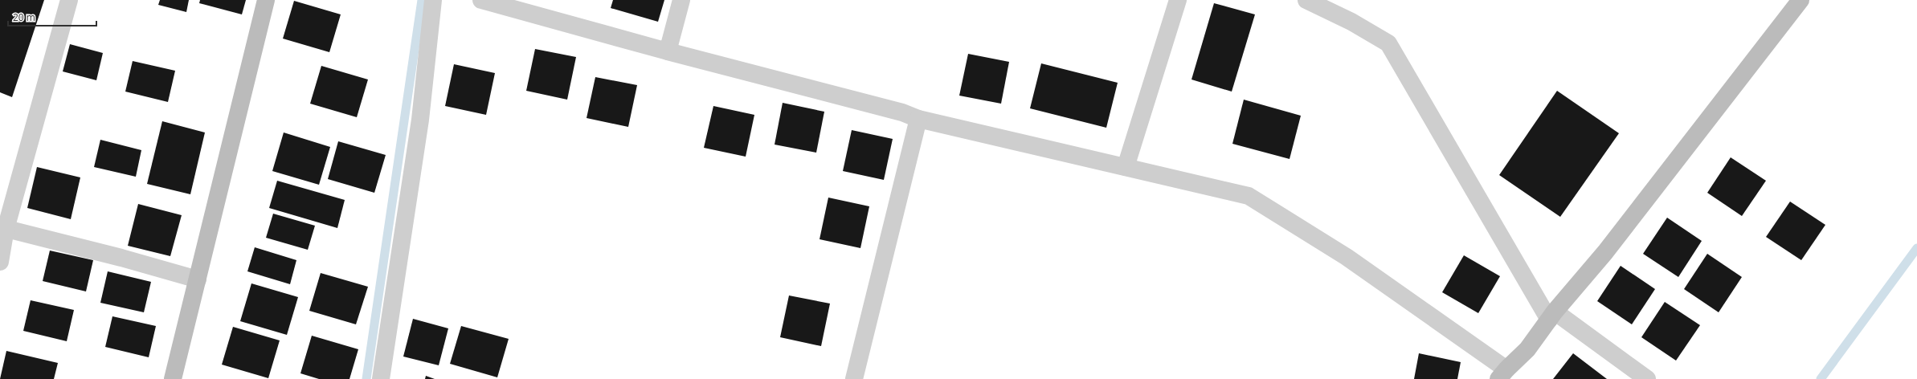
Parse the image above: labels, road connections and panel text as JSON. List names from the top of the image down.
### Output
{
  "scale_bar": "20 m"
}
